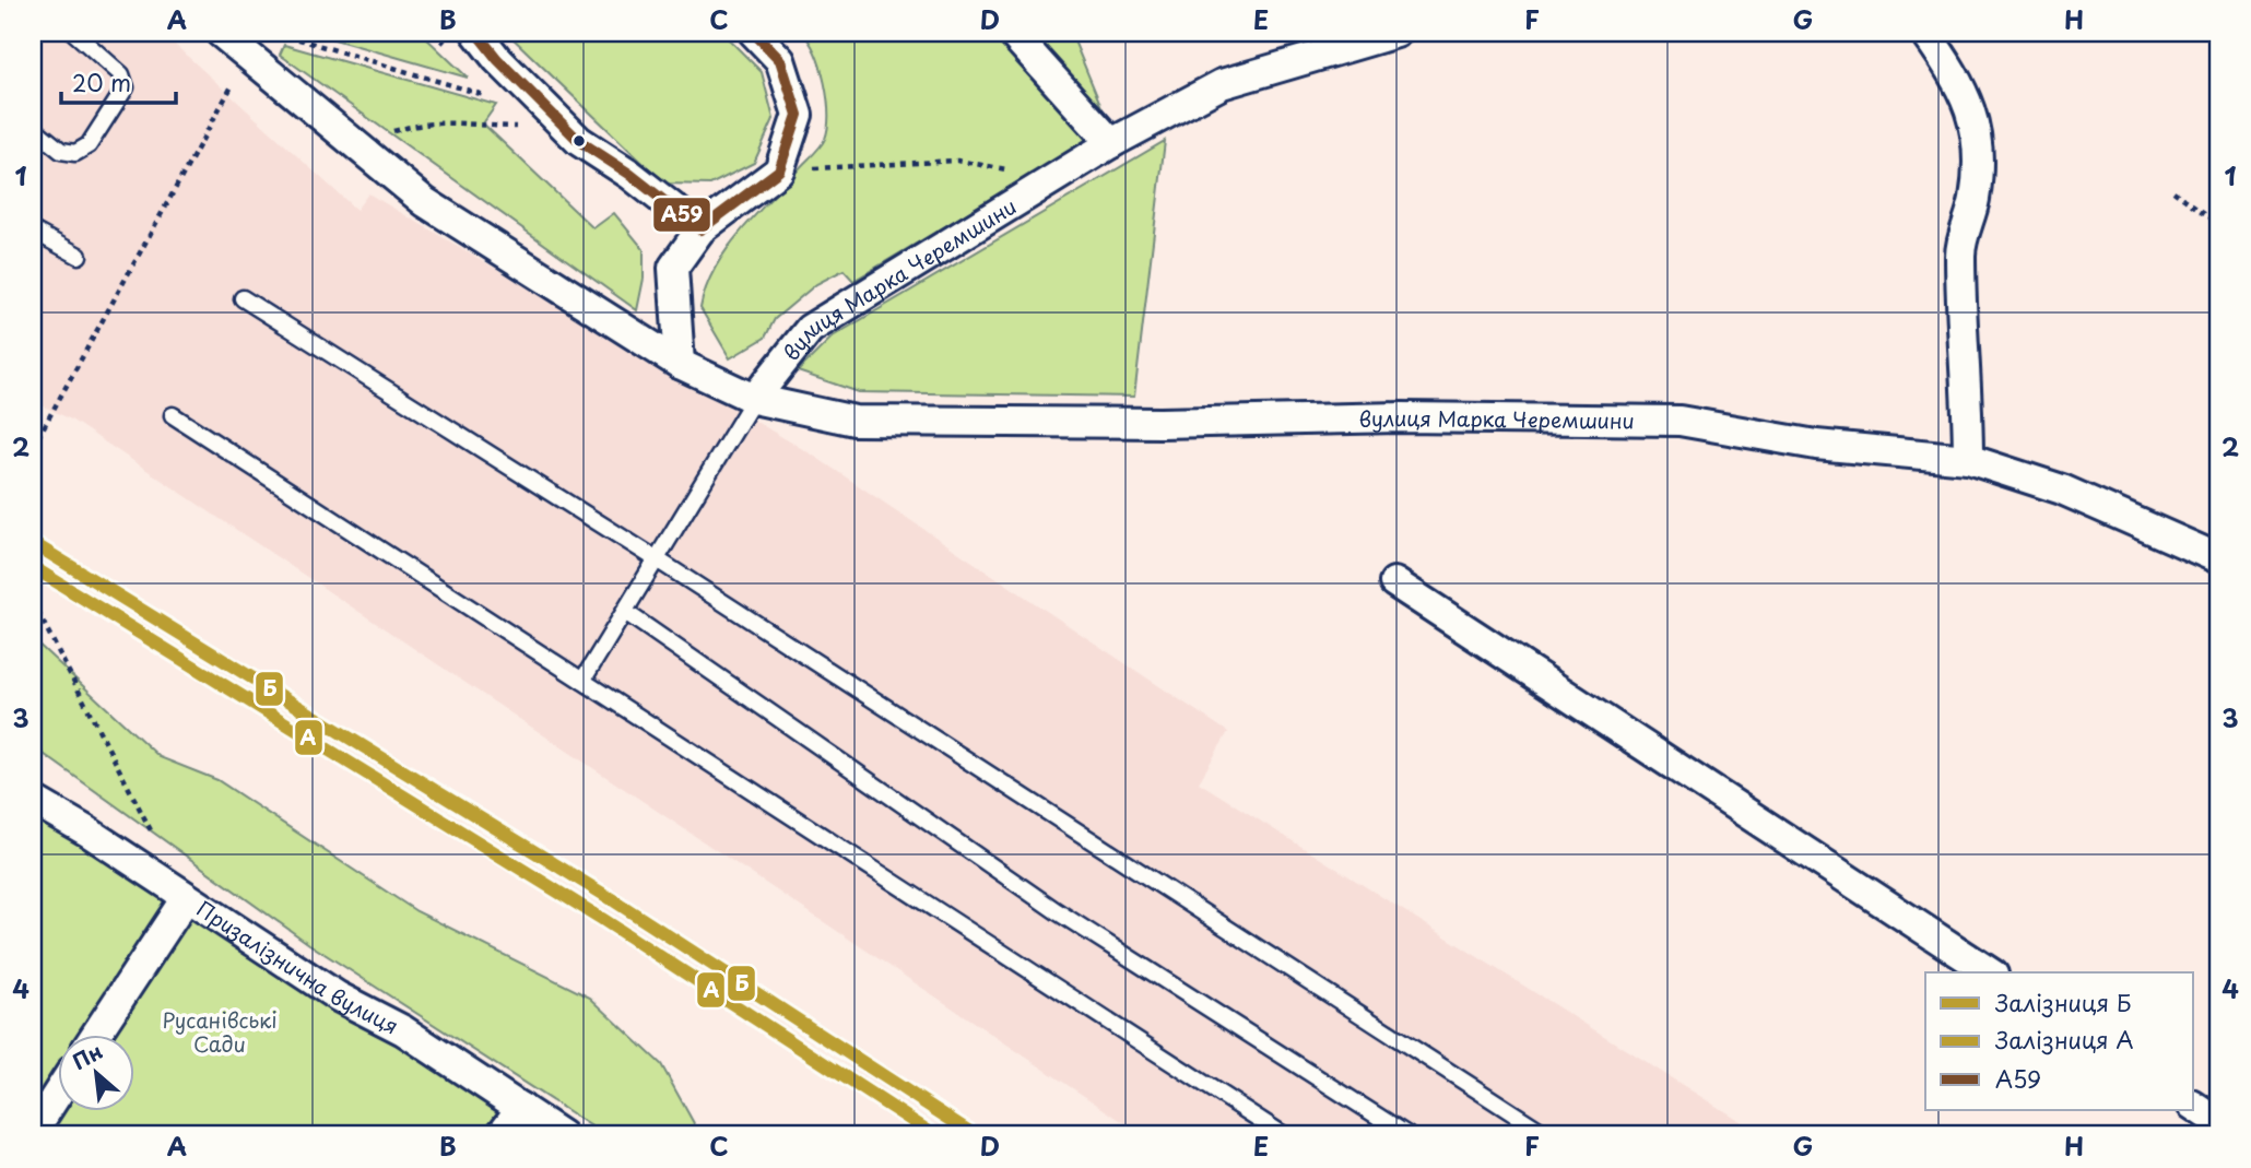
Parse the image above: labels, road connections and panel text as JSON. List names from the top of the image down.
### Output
{
  "streets": {
    "street": ["вулиця Марка Черемшини", "Призалізнична вулиця"]
  },
  "parks": ["Русанівські Сади"],
  "lines": ["transit line А59", "rail line Б", "rail line A"],
  "legend": ["Залізниця Б", "Залізниця A", "А59"],
  "scale_bar": "20 m",
  "north": "top left",
  "grid": {
    "columns": [
      "A",
      "B",
      "C",
      "D",
      "E",
      "F",
      "G",
      "H"
    ],
    "rows": [
      "1",
      "2",
      "3",
      "4"
    ]
  }
}
